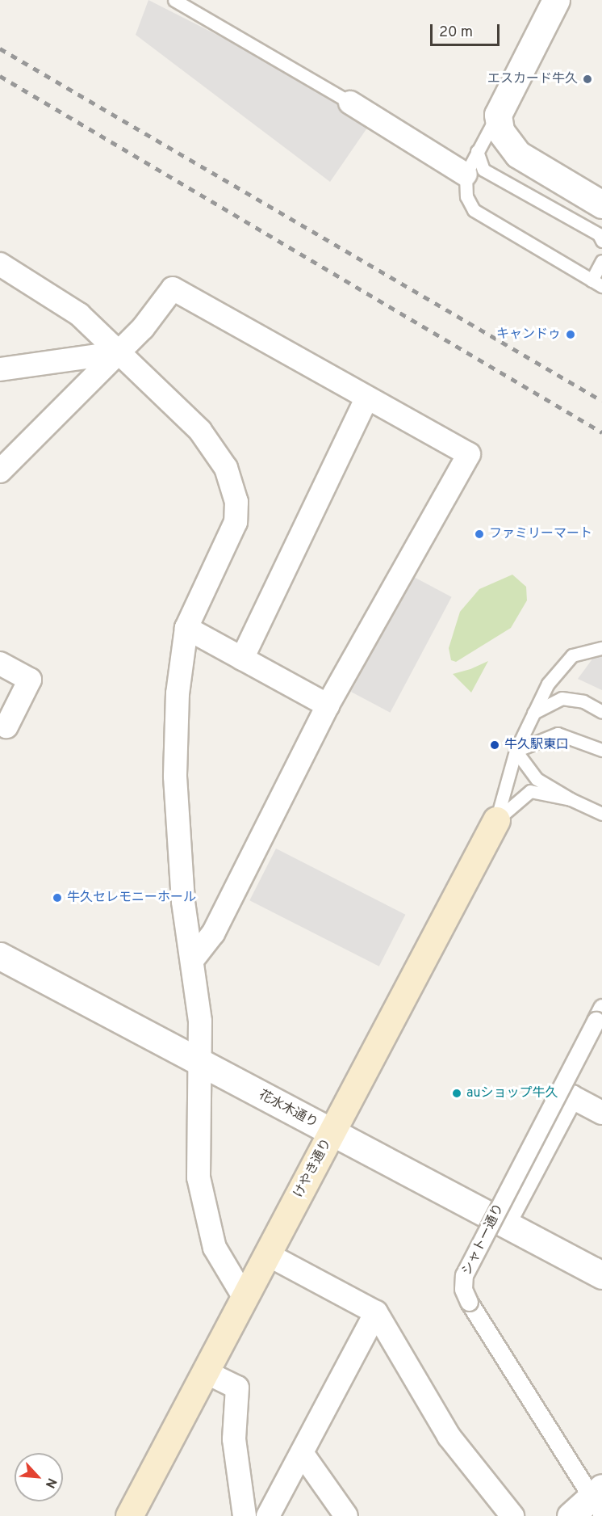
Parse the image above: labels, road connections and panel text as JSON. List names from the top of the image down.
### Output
{
  "streets": {
    "main road": ["けやき通り"],
    "street": ["花水木通り", "シャトー通り"]
  },
  "crossings": [
    ["花水木通り", "けやき通り"]
  ],
  "places": [
    "エスカード牛久",
    "キャンドゥ",
    "ファミリーマート",
    "牛久駅東口",
    "牛久セレモニーホール",
    "auショップ牛久"
  ],
  "scale_bar": "20 m",
  "north": "bottom right"
}
